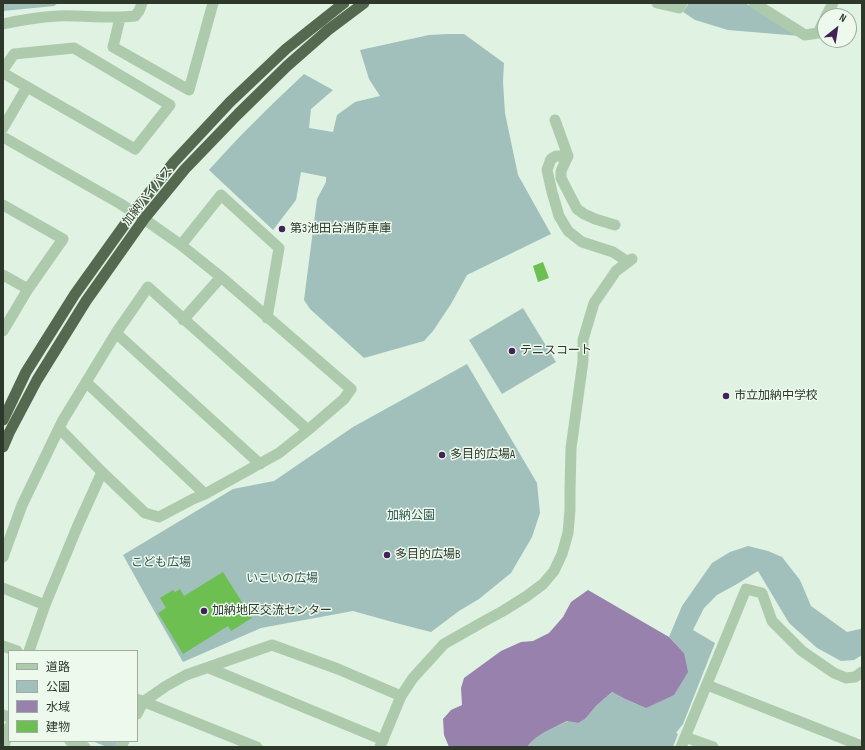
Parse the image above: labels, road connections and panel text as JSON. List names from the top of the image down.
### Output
{
  "streets": {
    "highway": ["加納バイパス"]
  },
  "parks": ["加納公園", "こども広場", "いこいの広場"],
  "places": [
    "第3池田台消防車庫",
    "テニスコート",
    "市立加納中学校",
    "多目的広場A",
    "多目的広場B",
    "加納地区交流センター"
  ],
  "legend": [
    "道路",
    "公園",
    "水域",
    "建物"
  ],
  "north": "top right"
}
